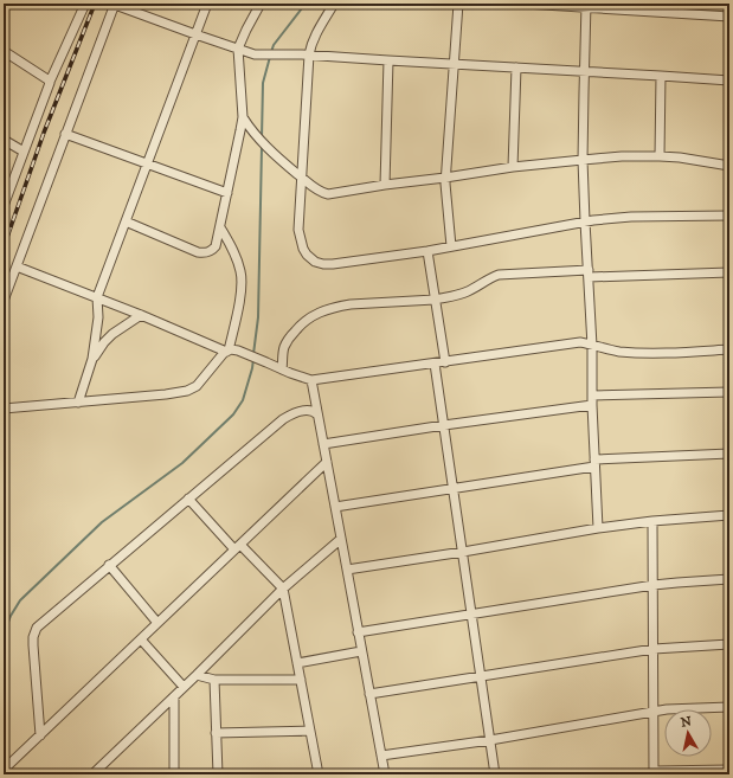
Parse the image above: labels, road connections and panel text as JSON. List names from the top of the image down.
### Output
{
  "north": "top"
}
